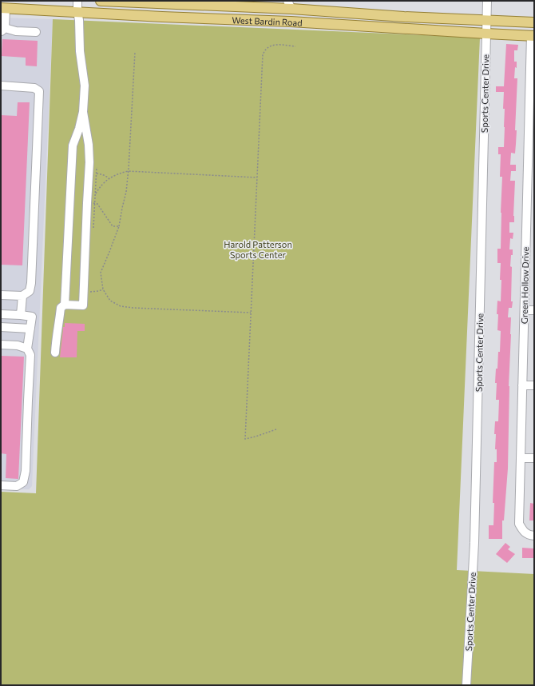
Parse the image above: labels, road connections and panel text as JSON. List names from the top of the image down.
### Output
{
  "streets": {
    "main road": ["West Bardin Road"],
    "street": ["Sports Center Drive", "Green Hollow Drive"]
  },
  "crossings": [
    ["West Bardin Road", "Sports Center Drive"],
    ["West Bardin Road", "Green Hollow Drive"]
  ],
  "parks": ["Harold Patterson Sports Center"]
}
